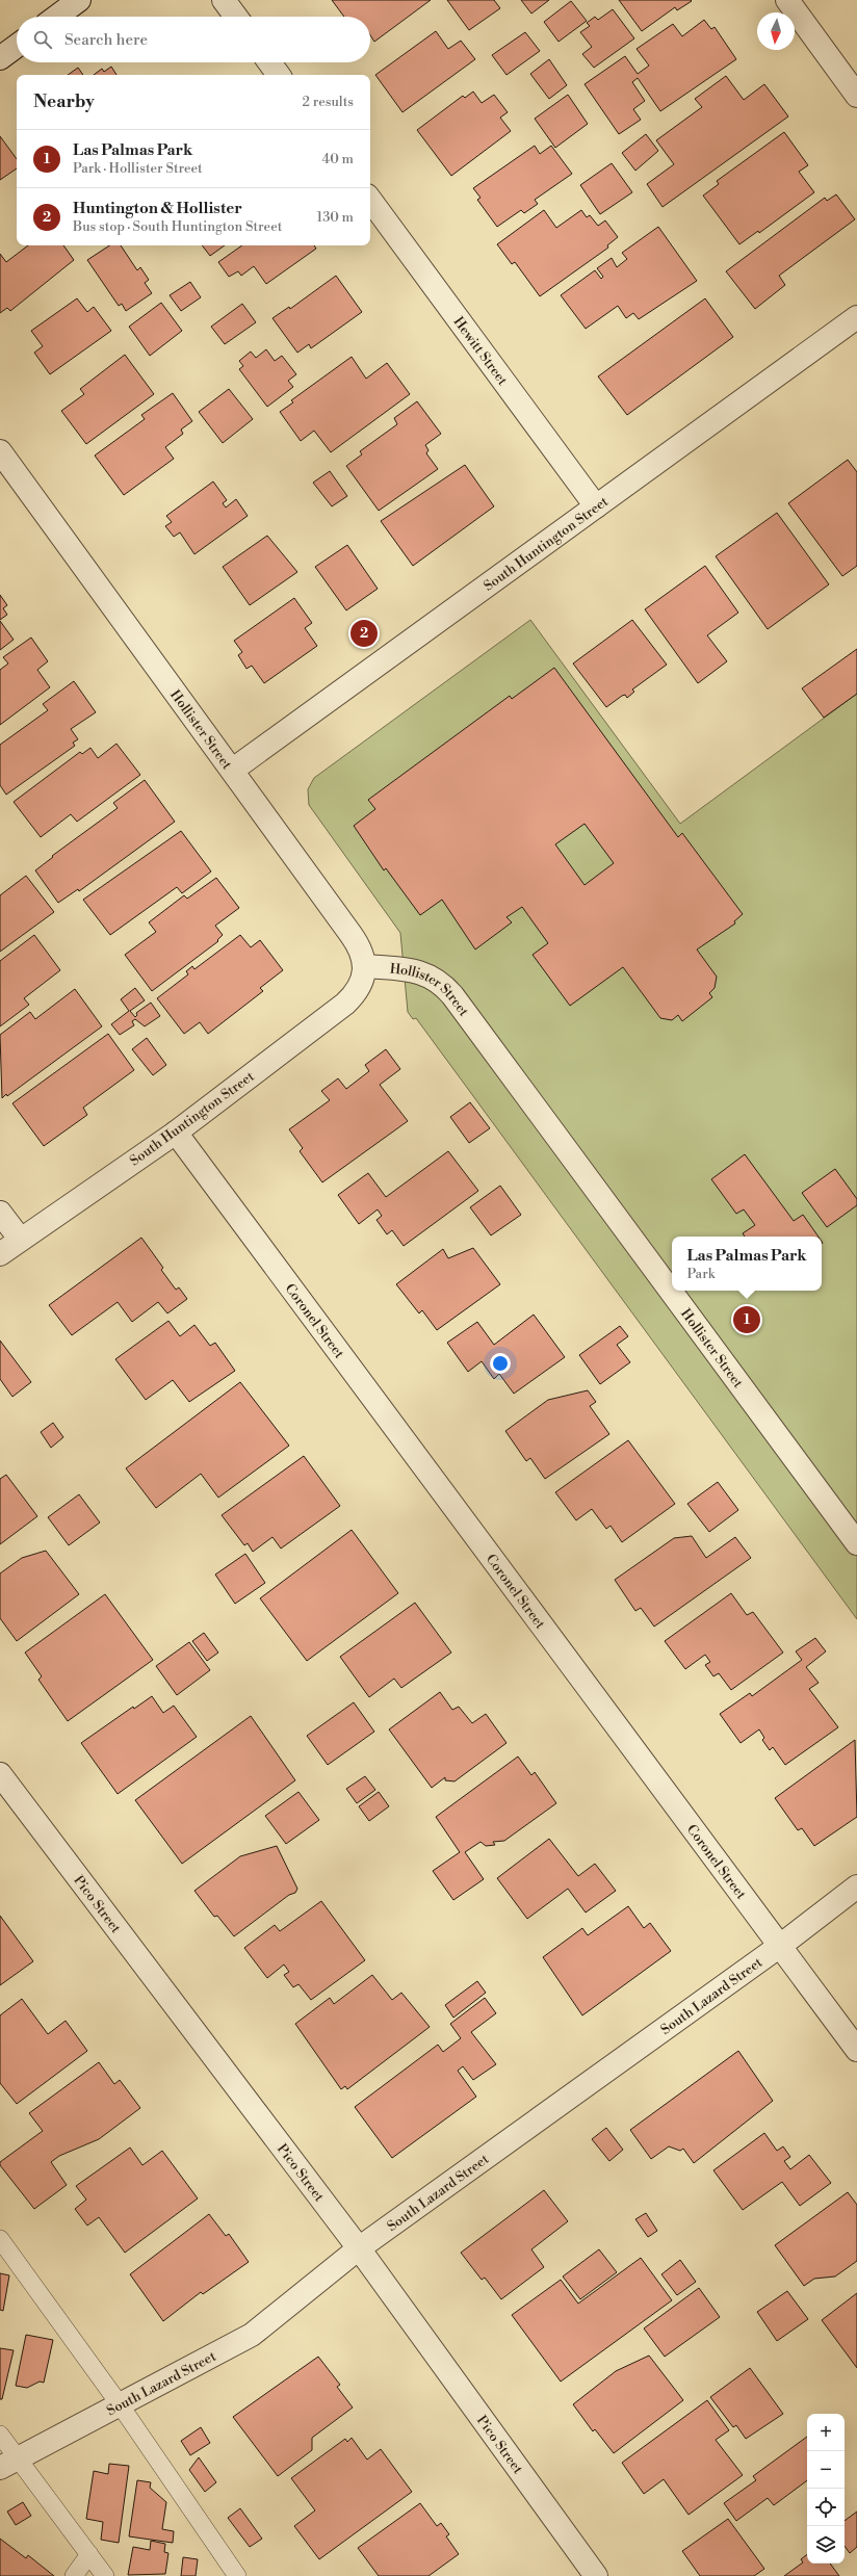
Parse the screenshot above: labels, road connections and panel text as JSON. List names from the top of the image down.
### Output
{
  "streets": {
    "street": [
      "Hewitt Street",
      "South Huntington Street",
      "Hollister Street",
      "Coronel Street",
      "Pico Street",
      "South Lazard Street"
    ]
  },
  "crossings": [
    ["Hewitt Street", "South Huntington Street"],
    ["South Huntington Street", "Hollister Street"],
    ["South Huntington Street", "Coronel Street"],
    ["Coronel Street", "South Lazard Street"],
    ["Pico Street", "South Lazard Street"]
  ],
  "north": "bottom",
  "page": {
    "search": "Search here",
    "heading": ["Nearby", "2 results"],
    "list": [
      {
        "mark": "1",
        "name": "Las Palmas Park",
        "note": "Park · Hollister Street",
        "value": "40 m"
      },
      {
        "mark": "2",
        "name": "Huntington & Hollister",
        "note": "Bus stop · South Huntington Street",
        "value": "130 m"
      }
    ],
    "pins": ["2", "1"],
    "popup": ["Las Palmas Park", "Park"],
    "map_buttons": ["+", "−"]
  }
}
